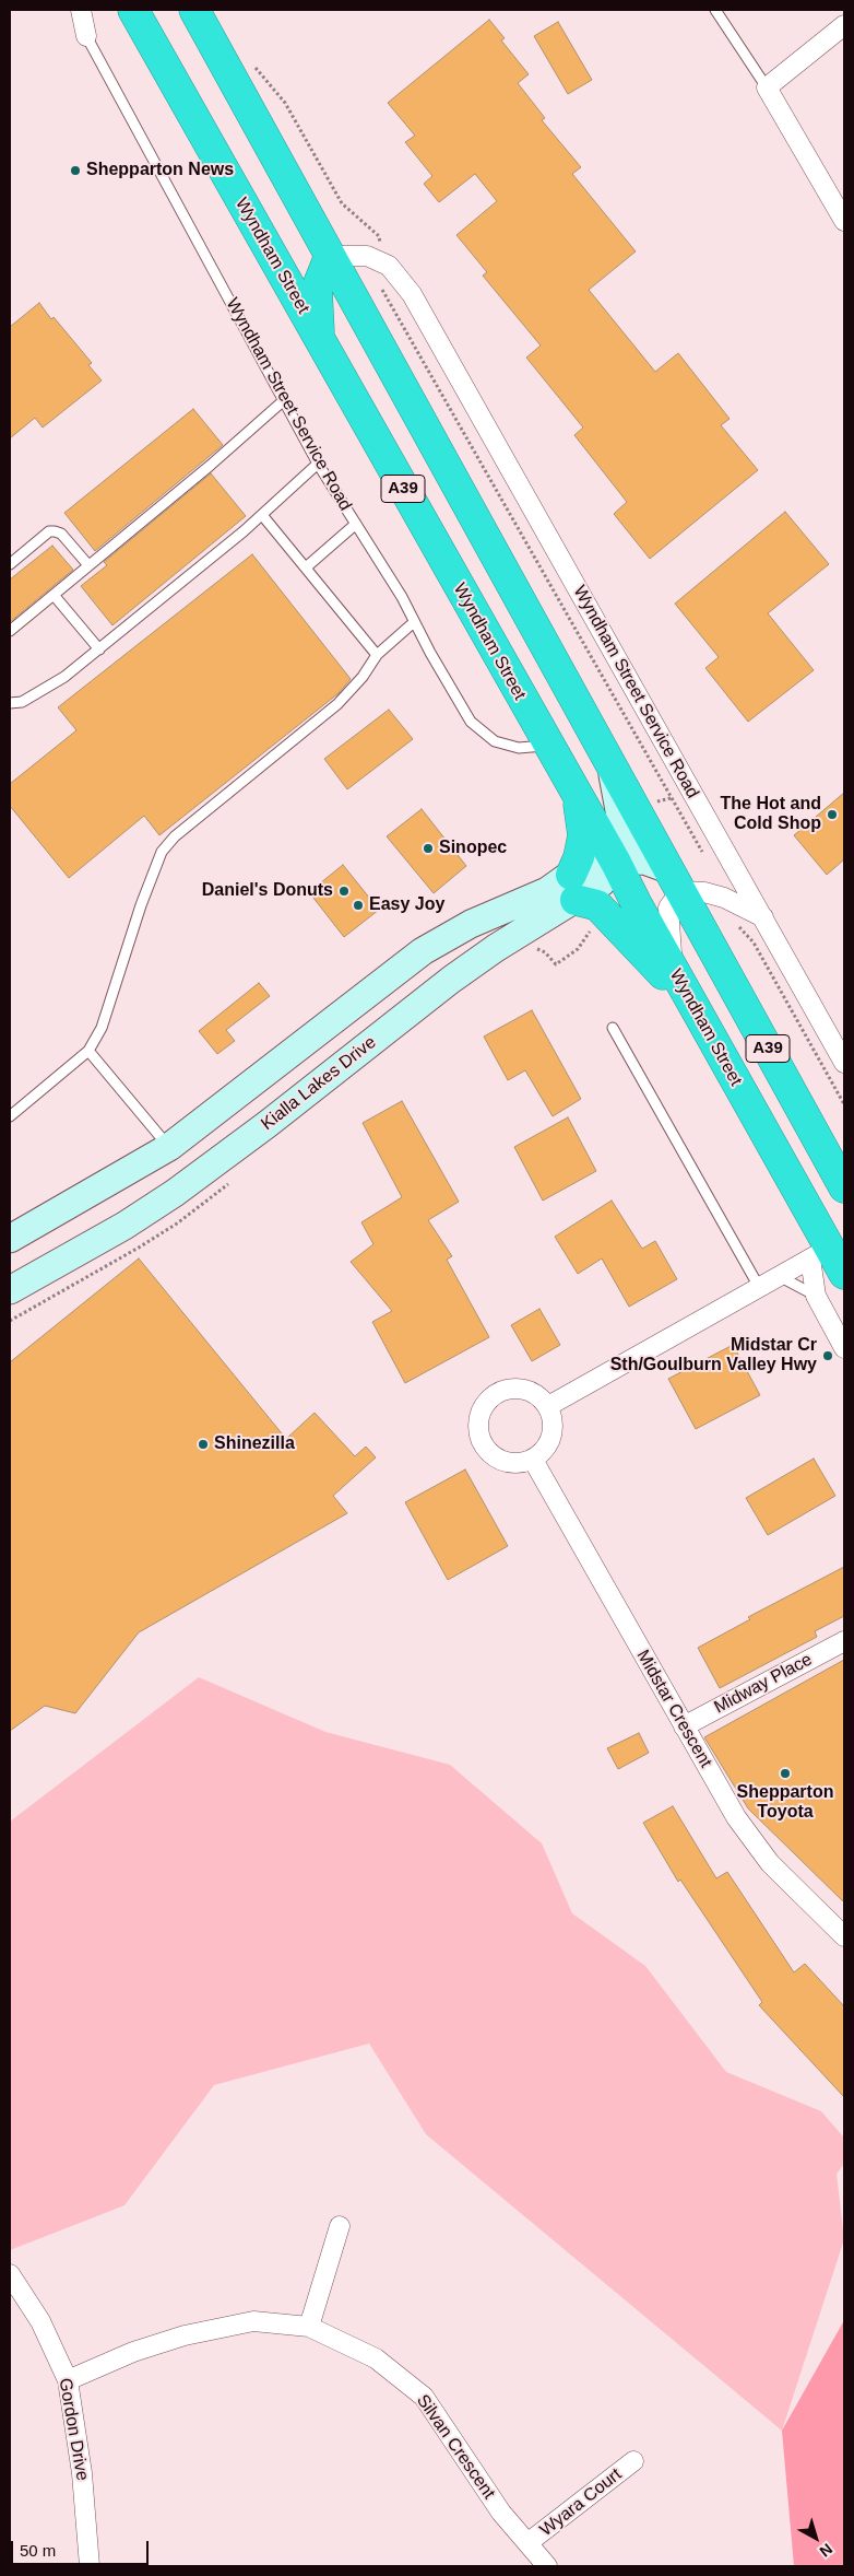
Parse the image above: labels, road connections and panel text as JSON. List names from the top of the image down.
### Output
{
  "streets": {
    "highway": ["Wyndham Street", "A39"],
    "street": [
      "Wyndham Street Service Road",
      "Kialla Lakes Drive",
      "Midway Place",
      "Midstar Crescent",
      "Gordon Drive",
      "Silvan Crescent",
      "Wyara Court"
    ]
  },
  "crossings": [
    ["Wyndham Street", "Wyndham Street Service Road"],
    ["Wyndham Street", "Kialla Lakes Drive"],
    ["A39", "Kialla Lakes Drive"],
    ["Midway Place", "Midstar Crescent"],
    ["Gordon Drive", "Silvan Crescent"],
    ["Silvan Crescent", "Wyara Court"]
  ],
  "places": [
    "Shepparton News",
    "The Hot and Cold Shop",
    "Sinopec",
    "Daniel's Donuts",
    "Easy Joy",
    "Midstar Cr Sth/Goulburn Valley Hwy",
    "Shinezilla",
    "Shepparton Toyota"
  ],
  "scale_bar": "50 m",
  "north": "bottom right"
}
